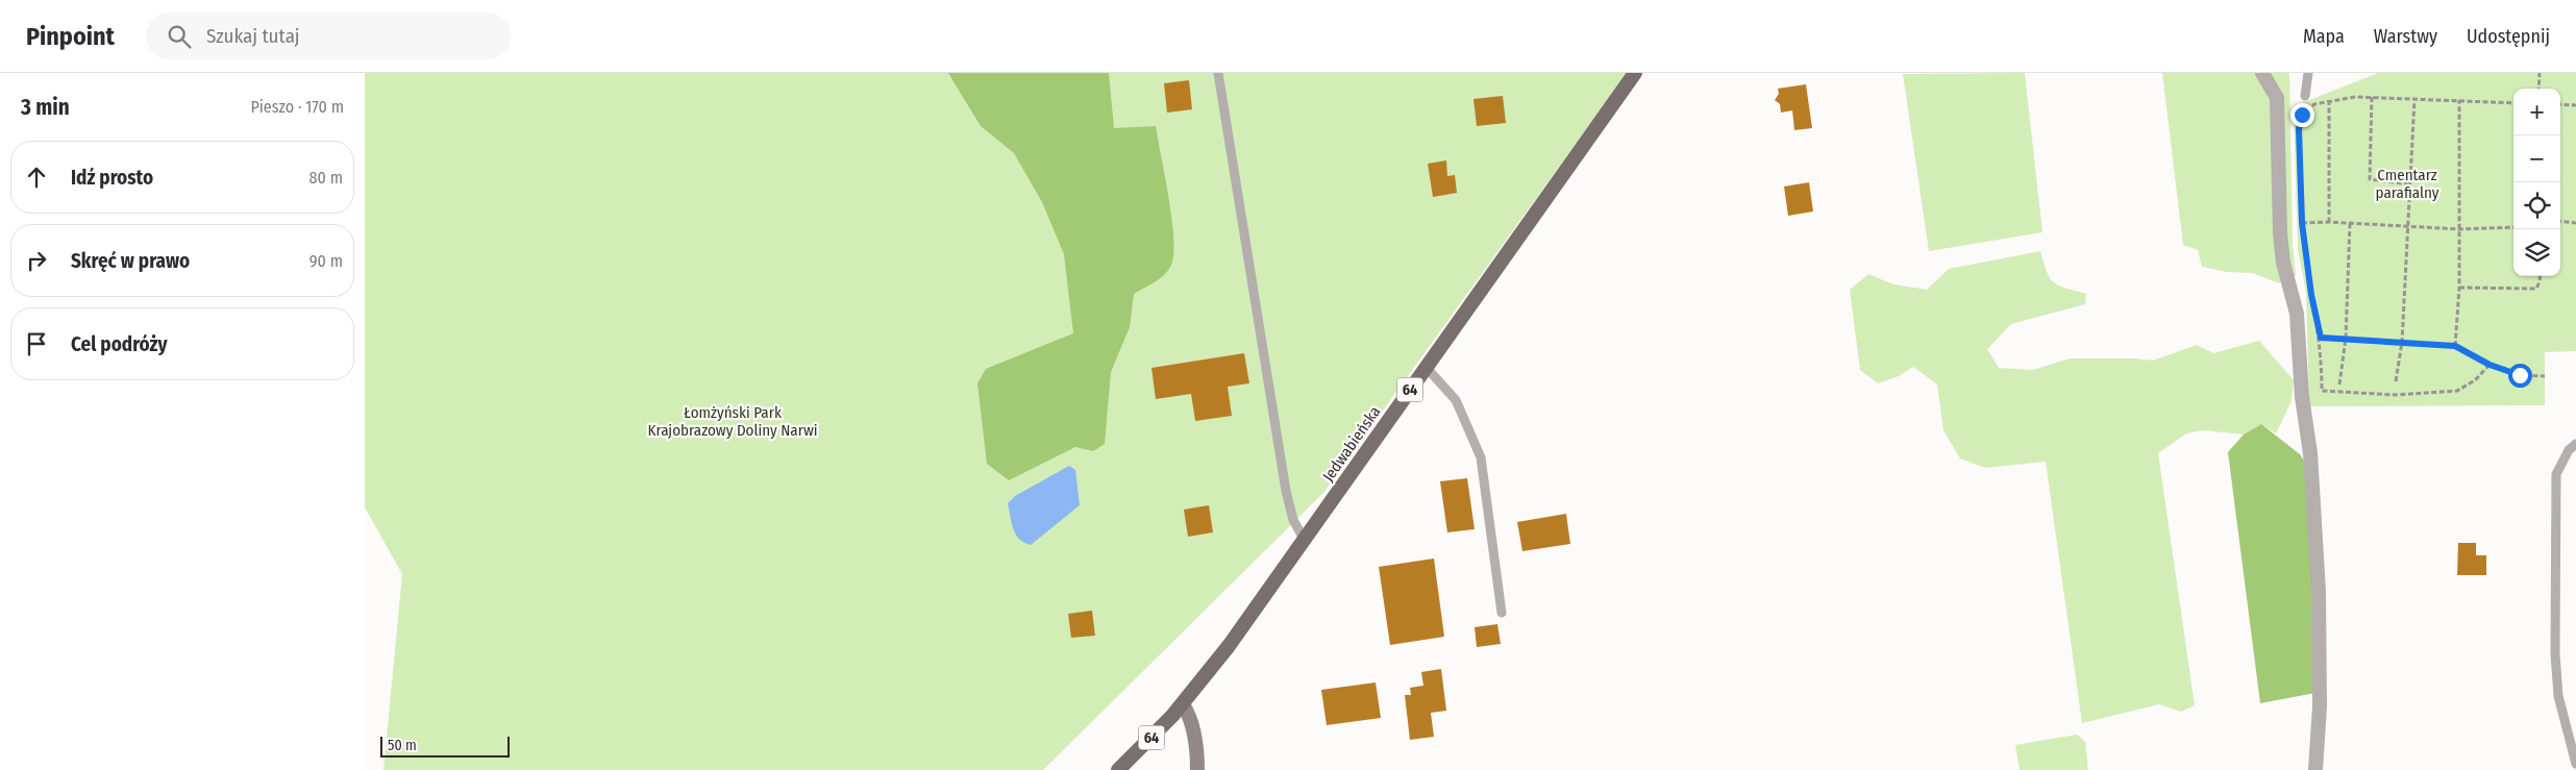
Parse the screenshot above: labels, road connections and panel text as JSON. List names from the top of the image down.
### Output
{
  "streets": {
    "main road": ["64", "Jedwabieńska"]
  },
  "crossings": [
    ["64", "Jedwabieńska"]
  ],
  "parks": ["Cmentarz parafialny", "Łomżyński Park Krajobrazowy Doliny Narwi"],
  "scale_bar": "50 m",
  "page": {
    "header": "Pinpoint",
    "search": "Szukaj tutaj",
    "nav": ["Mapa", "Warstwy", "Udostępnij"],
    "heading": ["3 min", "Pieszo · 170 m"],
    "map_buttons": ["+", "−"],
    "list": [
      ["Idź prosto", "80 m"],
      ["Skręć w prawo", "90 m"],
      "Cel podróży"
    ],
    "scale": "50 m"
  }
}
